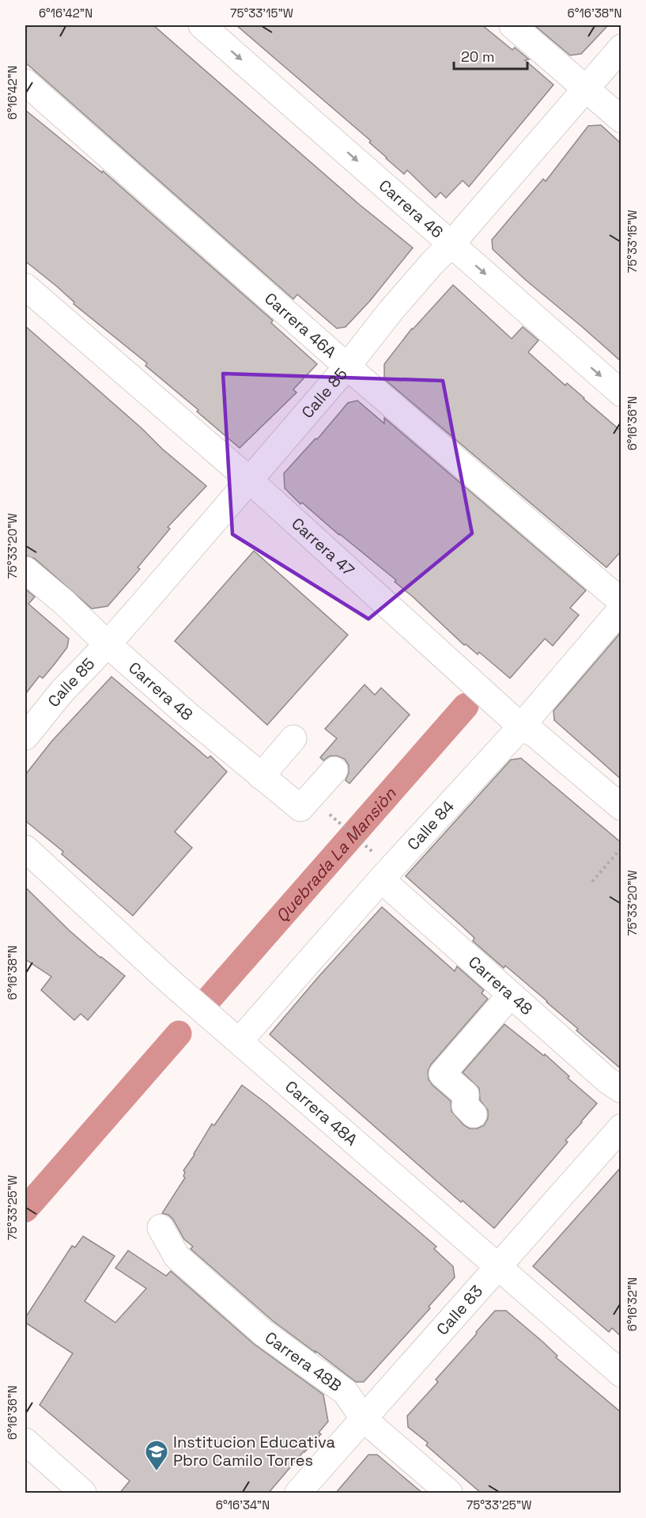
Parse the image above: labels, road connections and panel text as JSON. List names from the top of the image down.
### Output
{
  "streets": {
    "street": [
      "Carrera 46",
      "Carrera 46A",
      "Calle 85",
      "Carrera 47",
      "Carrera 48",
      "Calle 84",
      "Carrera 48A",
      "Calle 83",
      "Carrera 48B"
    ]
  },
  "crossings": [
    ["Carrera 46", "Calle 85"],
    ["Carrera 46A", "Calle 85"],
    ["Calle 85", "Carrera 47"],
    ["Calle 85", "Carrera 48"],
    ["Carrera 47", "Calle 84"],
    ["Carrera 48", "Calle 84"],
    ["Calle 84", "Carrera 48A"],
    ["Carrera 48A", "Calle 83"],
    ["Calle 83", "Carrera 48B"]
  ],
  "one_way": ["Carrera 46"],
  "water": ["Quebrada La Mansiòn"],
  "places": {
    "school or university": ["Institucion Educativa Pbro Camilo Torres"]
  },
  "scale_bar": "20 m",
  "coordinates": [
    "6°16'42\"N",
    "75°33'15\"W",
    "6°16'38\"N",
    "6°16'36\"N",
    "75°33'20\"W",
    "75°33'25\"W",
    "6°16'32\"N",
    "6°16'34\"N"
  ]
}
